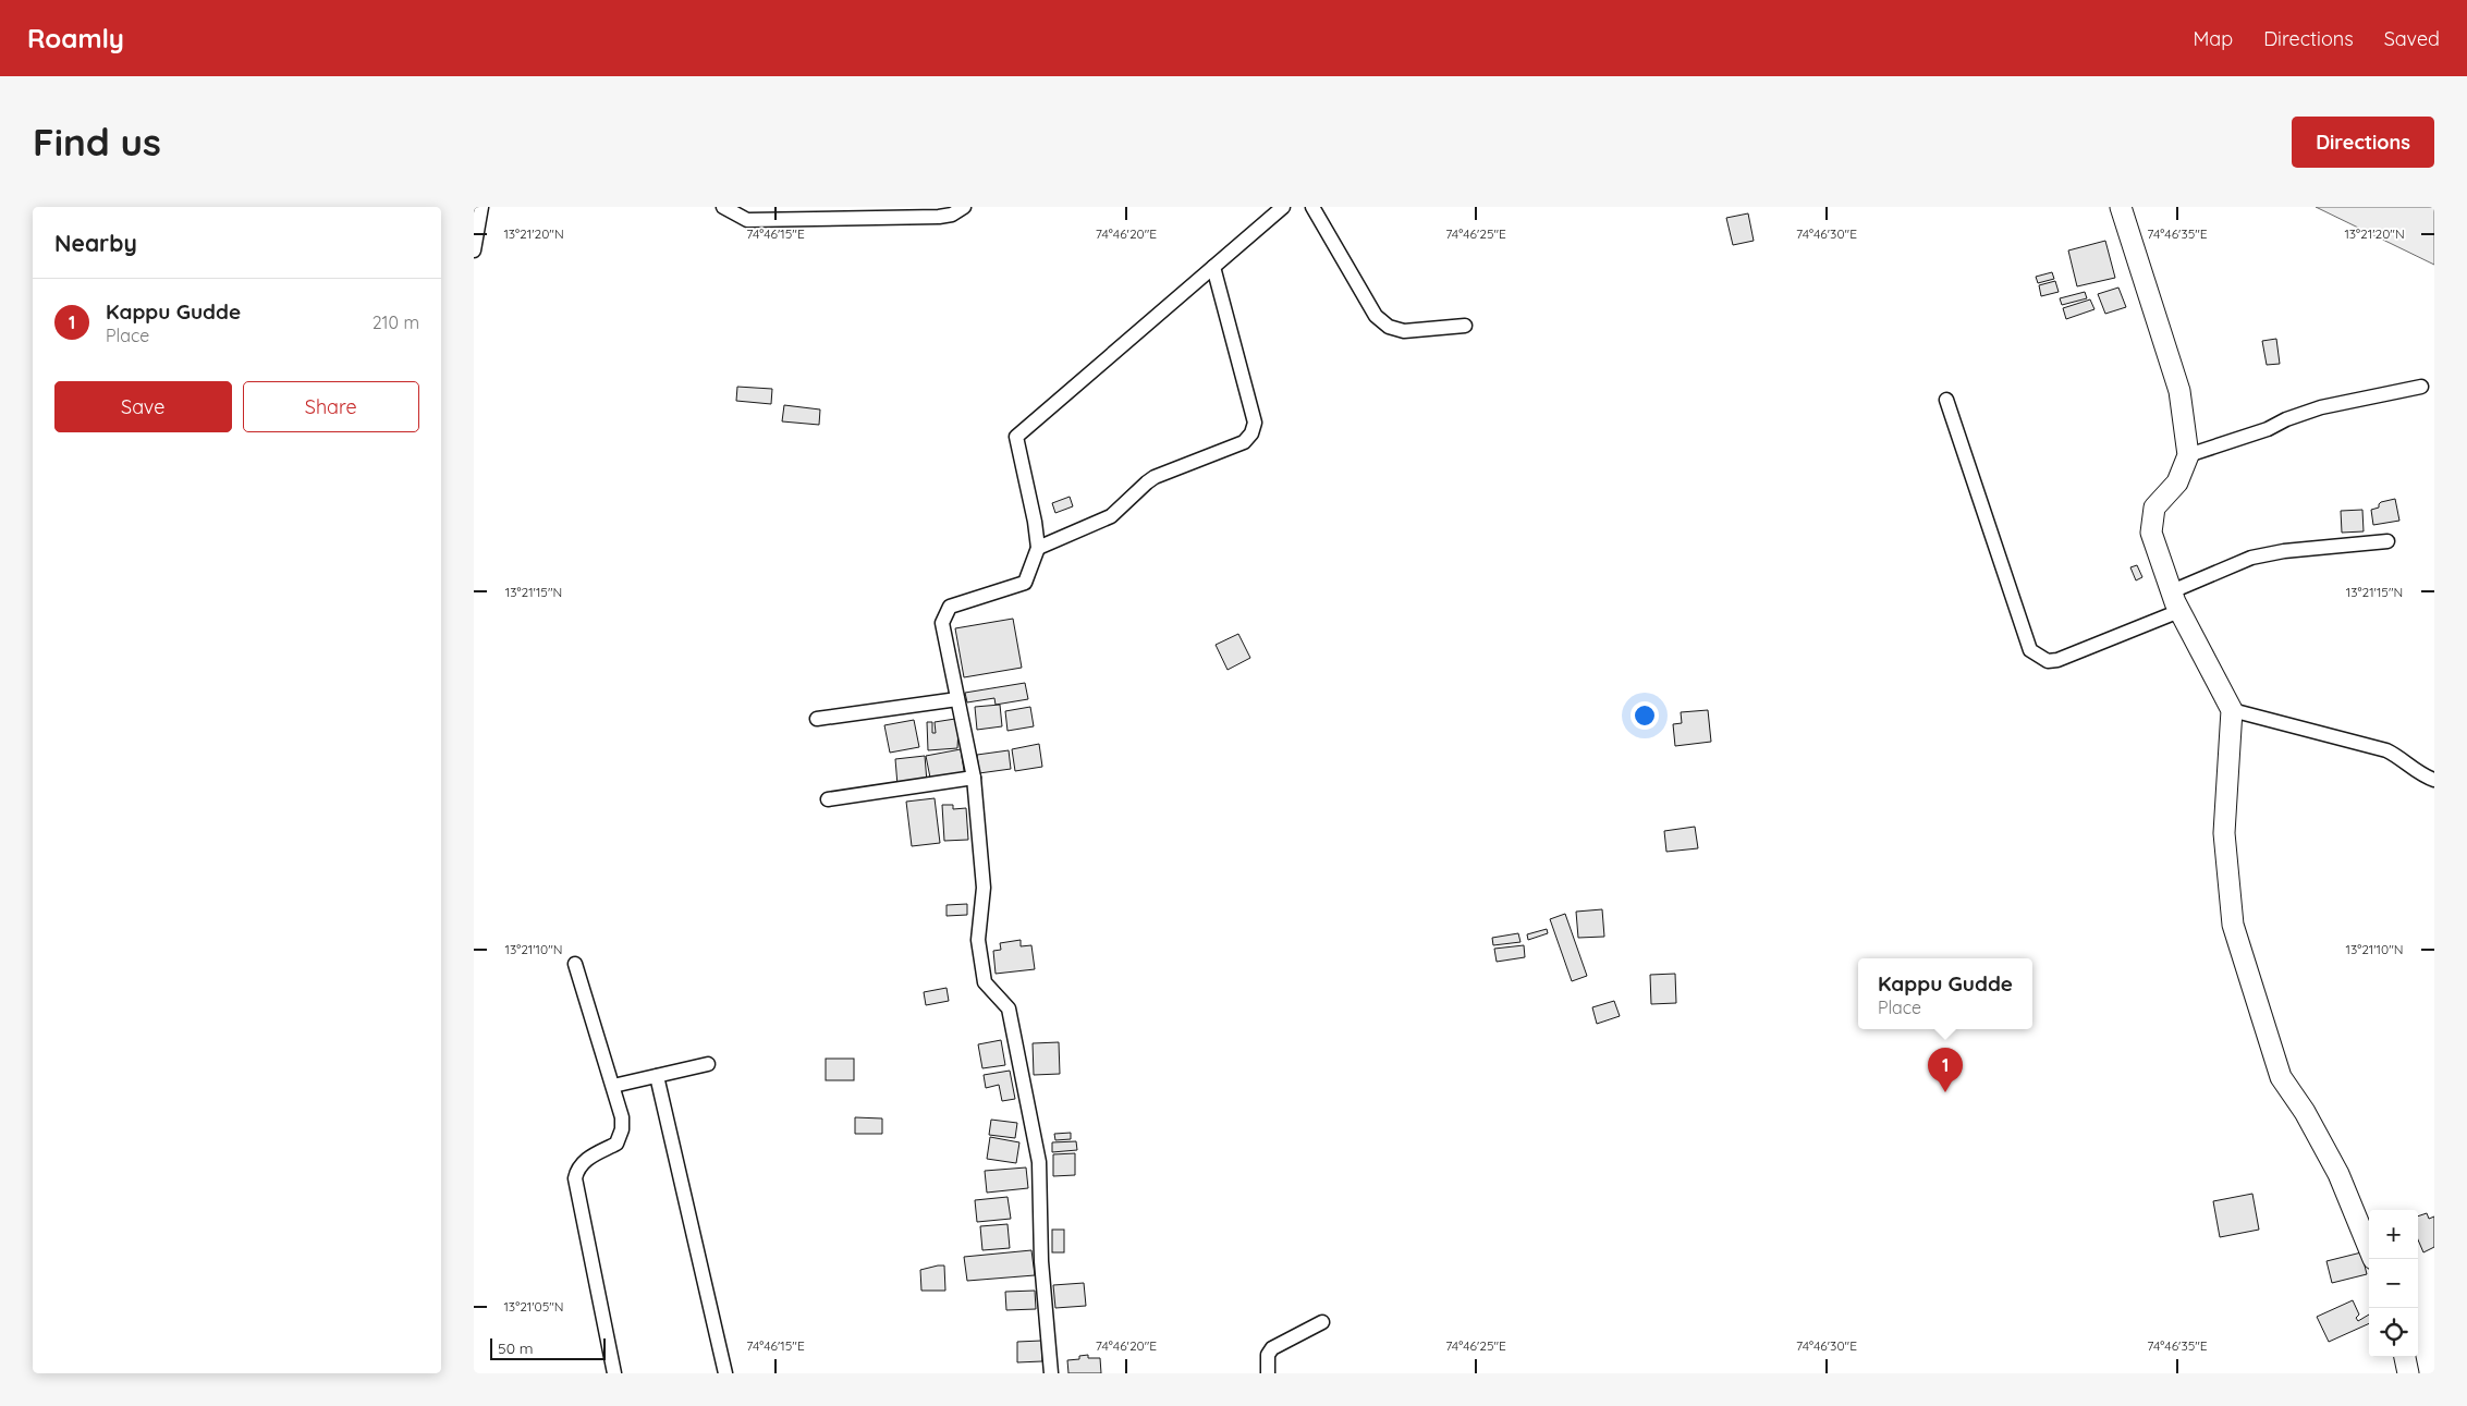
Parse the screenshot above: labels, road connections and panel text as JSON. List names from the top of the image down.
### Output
{
  "scale_bar": "50 m",
  "page": {
    "header": "Roamly",
    "nav": ["Map", "Directions", "Saved"],
    "buttons": [
      "Directions",
      ["Save", "Share"]
    ],
    "title": "Find us",
    "heading": "Nearby",
    "list": [
      {
        "mark": "1",
        "name": "Kappu Gudde",
        "note": "Place",
        "value": "210 m"
      }
    ],
    "popup": ["Kappu Gudde", "Place"],
    "pins": "1",
    "map_buttons": ["+", "−"],
    "scale": "50 m"
  },
  "coordinates": [
    "13°21'20\"N",
    "74°46'15\"E",
    "74°46'20\"E",
    "74°46'25\"E",
    "74°46'30\"E",
    "74°46'35\"E",
    "13°21'15\"N",
    "13°21'10\"N",
    "13°21'05\"N"
  ]
}
